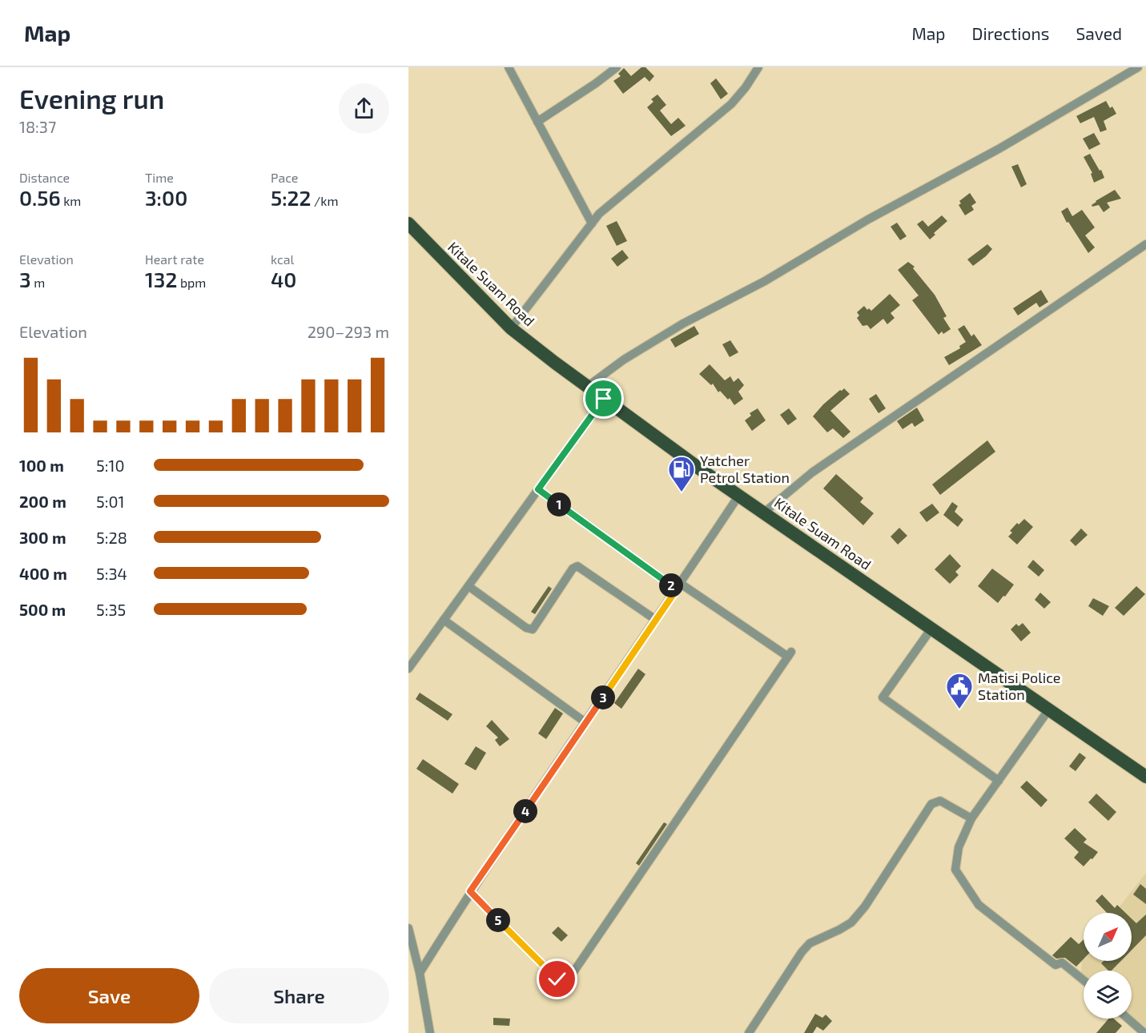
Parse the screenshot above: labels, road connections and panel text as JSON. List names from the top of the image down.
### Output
{
  "streets": {
    "highway": ["Kitale Suam Road"]
  },
  "places": {
    "fuel station": ["Yatcher Petrol Station"],
    "public building": ["Matisi Police Station"]
  },
  "north": "top right",
  "page": {
    "header": "Map",
    "nav": ["Map", "Directions", "Saved"],
    "heading": ["Evening run", "18:37"],
    "stats": [
      ["Distance", "0.56 km"],
      ["Time", "3:00"],
      ["Pace", "5:22 /km"],
      ["Elevation", "3 m"],
      ["Heart rate", "132 bpm"],
      ["kcal", "40"]
    ],
    "chart": ["Elevation", "290–293 m"],
    "list": [
      {
        "name": "100 m",
        "note": "5:10"
      },
      {
        "name": "200 m",
        "note": "5:01"
      },
      {
        "name": "300 m",
        "note": "5:28"
      },
      {
        "name": "400 m",
        "note": "5:34"
      },
      {
        "name": "500 m",
        "note": "5:35"
      }
    ],
    "pins": [
      "1",
      "2",
      "3",
      "4",
      "5"
    ],
    "buttons": ["Save", "Share"]
  }
}
